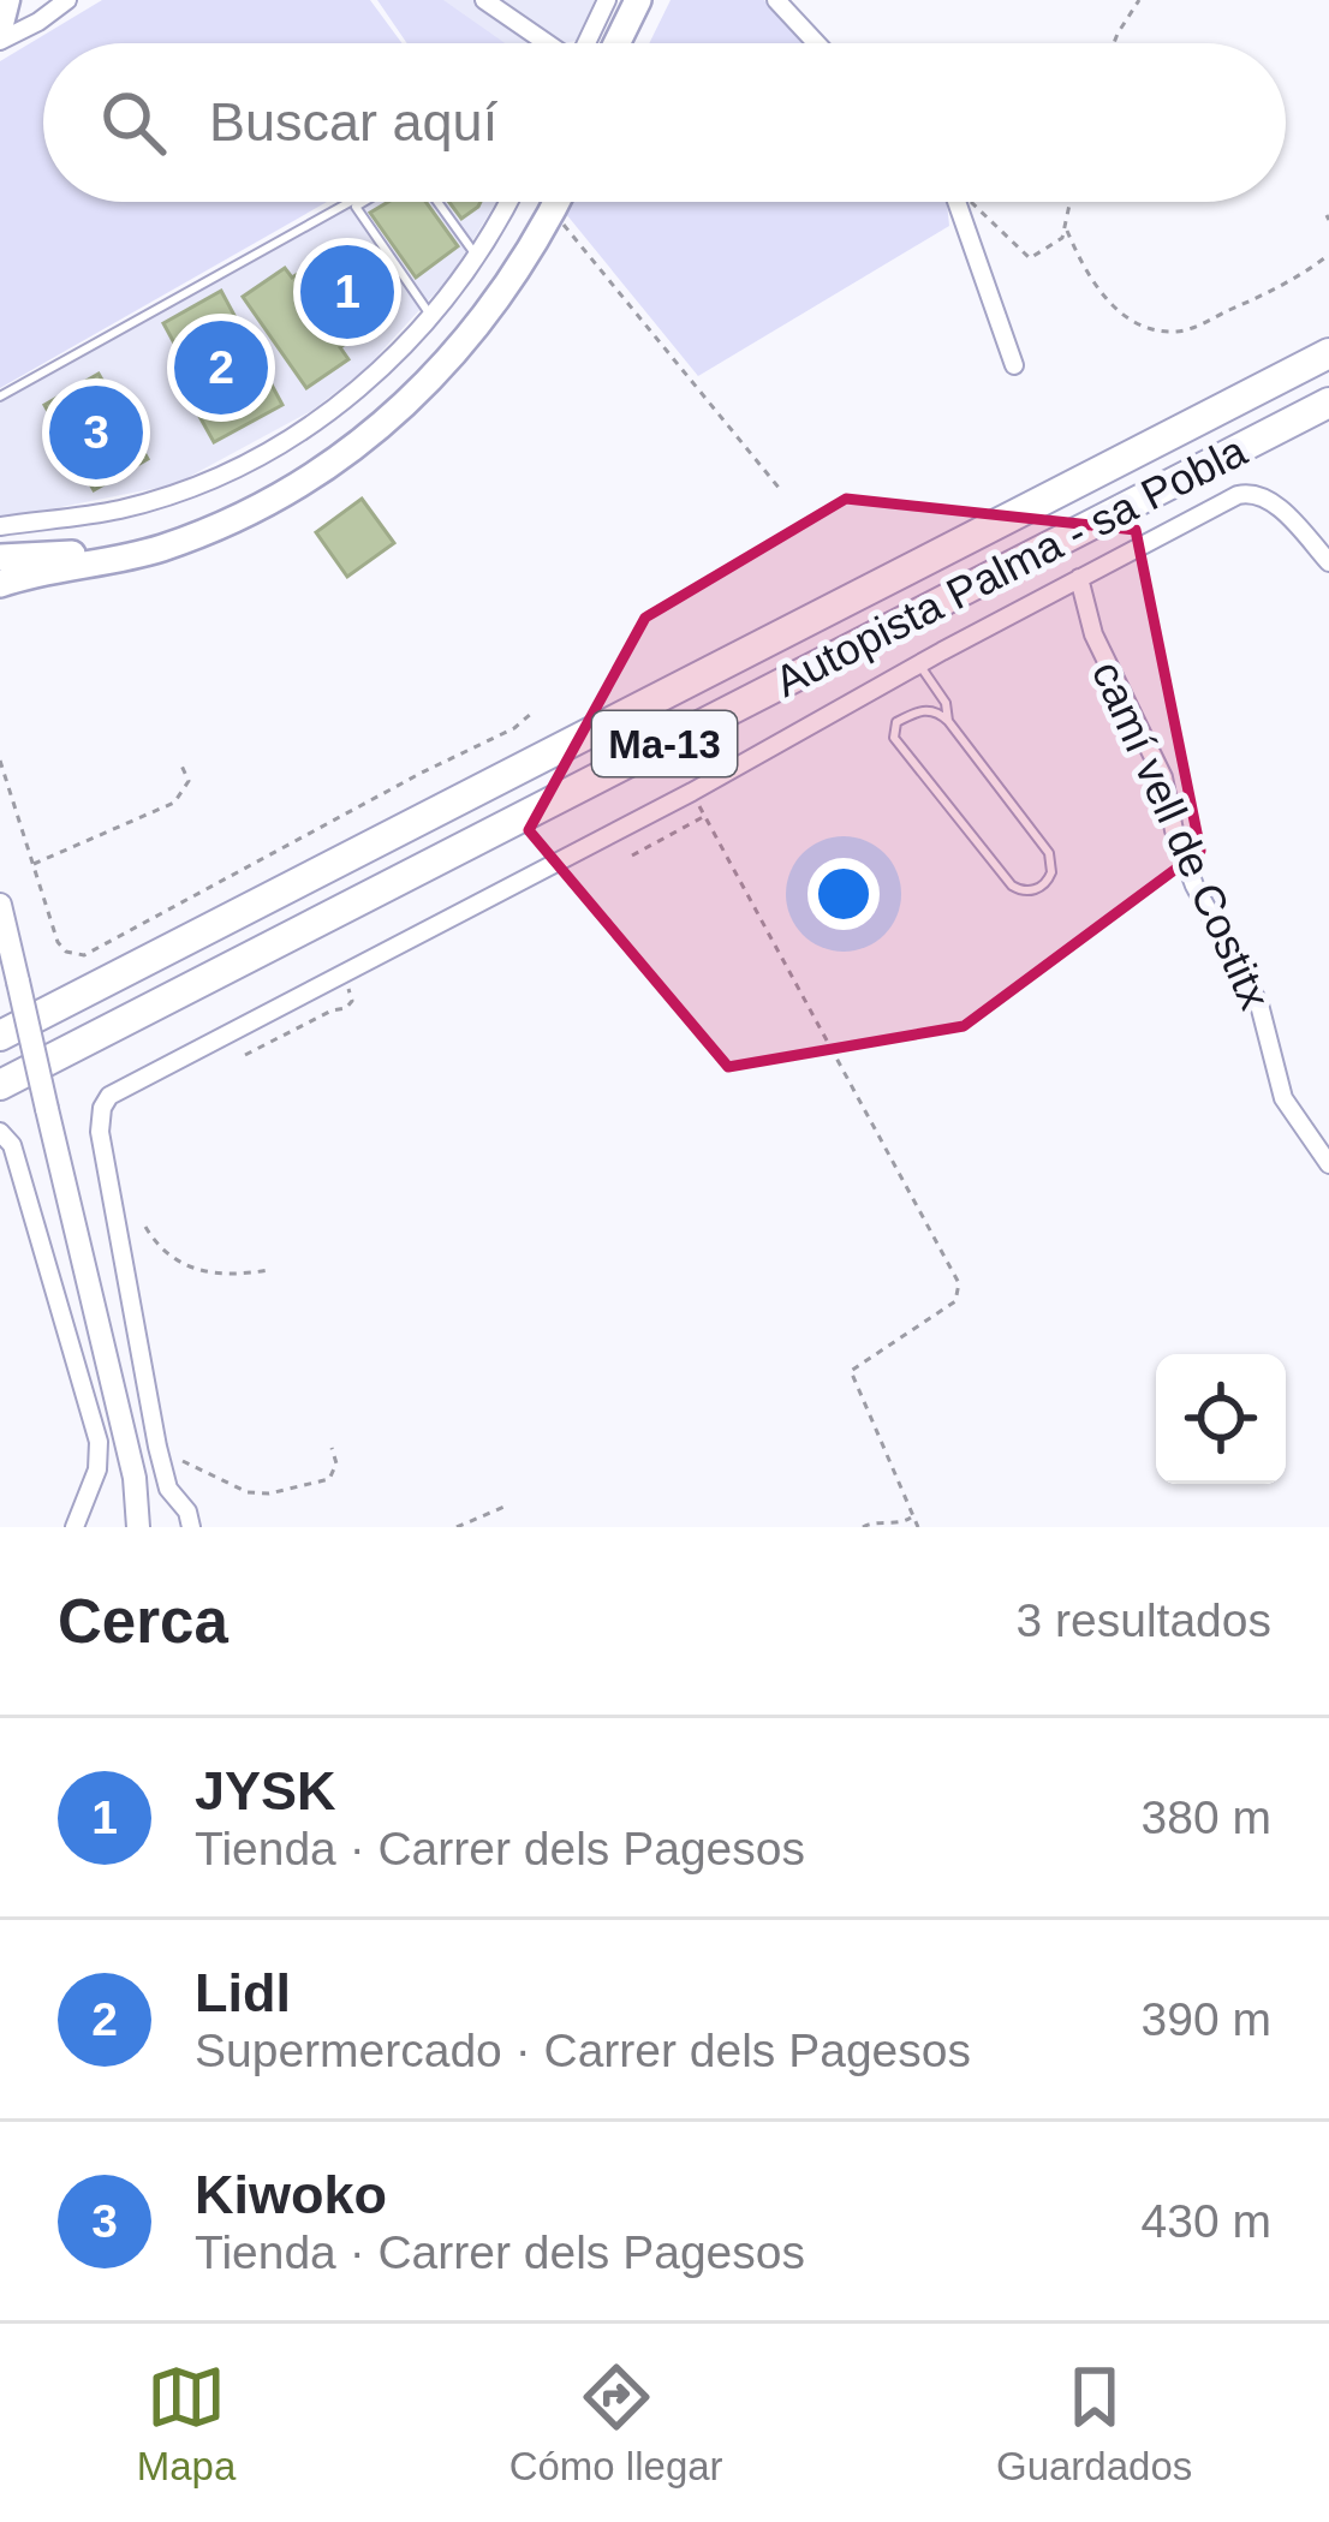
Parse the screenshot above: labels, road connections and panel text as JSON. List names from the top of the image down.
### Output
{
  "streets": {
    "highway": ["Autopista Palma - sa Pobla", "Ma-13"],
    "street": ["camí vell de Costitx"]
  },
  "page": {
    "search": "Buscar aquí",
    "pins": ["1", "2", "3"],
    "heading": ["Cerca", "3 resultados"],
    "list": [
      {
        "mark": "1",
        "name": "JYSK",
        "note": "Tienda · Carrer dels Pagesos",
        "value": "380 m"
      },
      {
        "mark": "2",
        "name": "Lidl",
        "note": "Supermercado · Carrer dels Pagesos",
        "value": "390 m"
      },
      {
        "mark": "3",
        "name": "Kiwoko",
        "note": "Tienda · Carrer dels Pagesos",
        "value": "430 m"
      }
    ],
    "nav": ["Mapa", "Cómo llegar", "Guardados"]
  }
}
